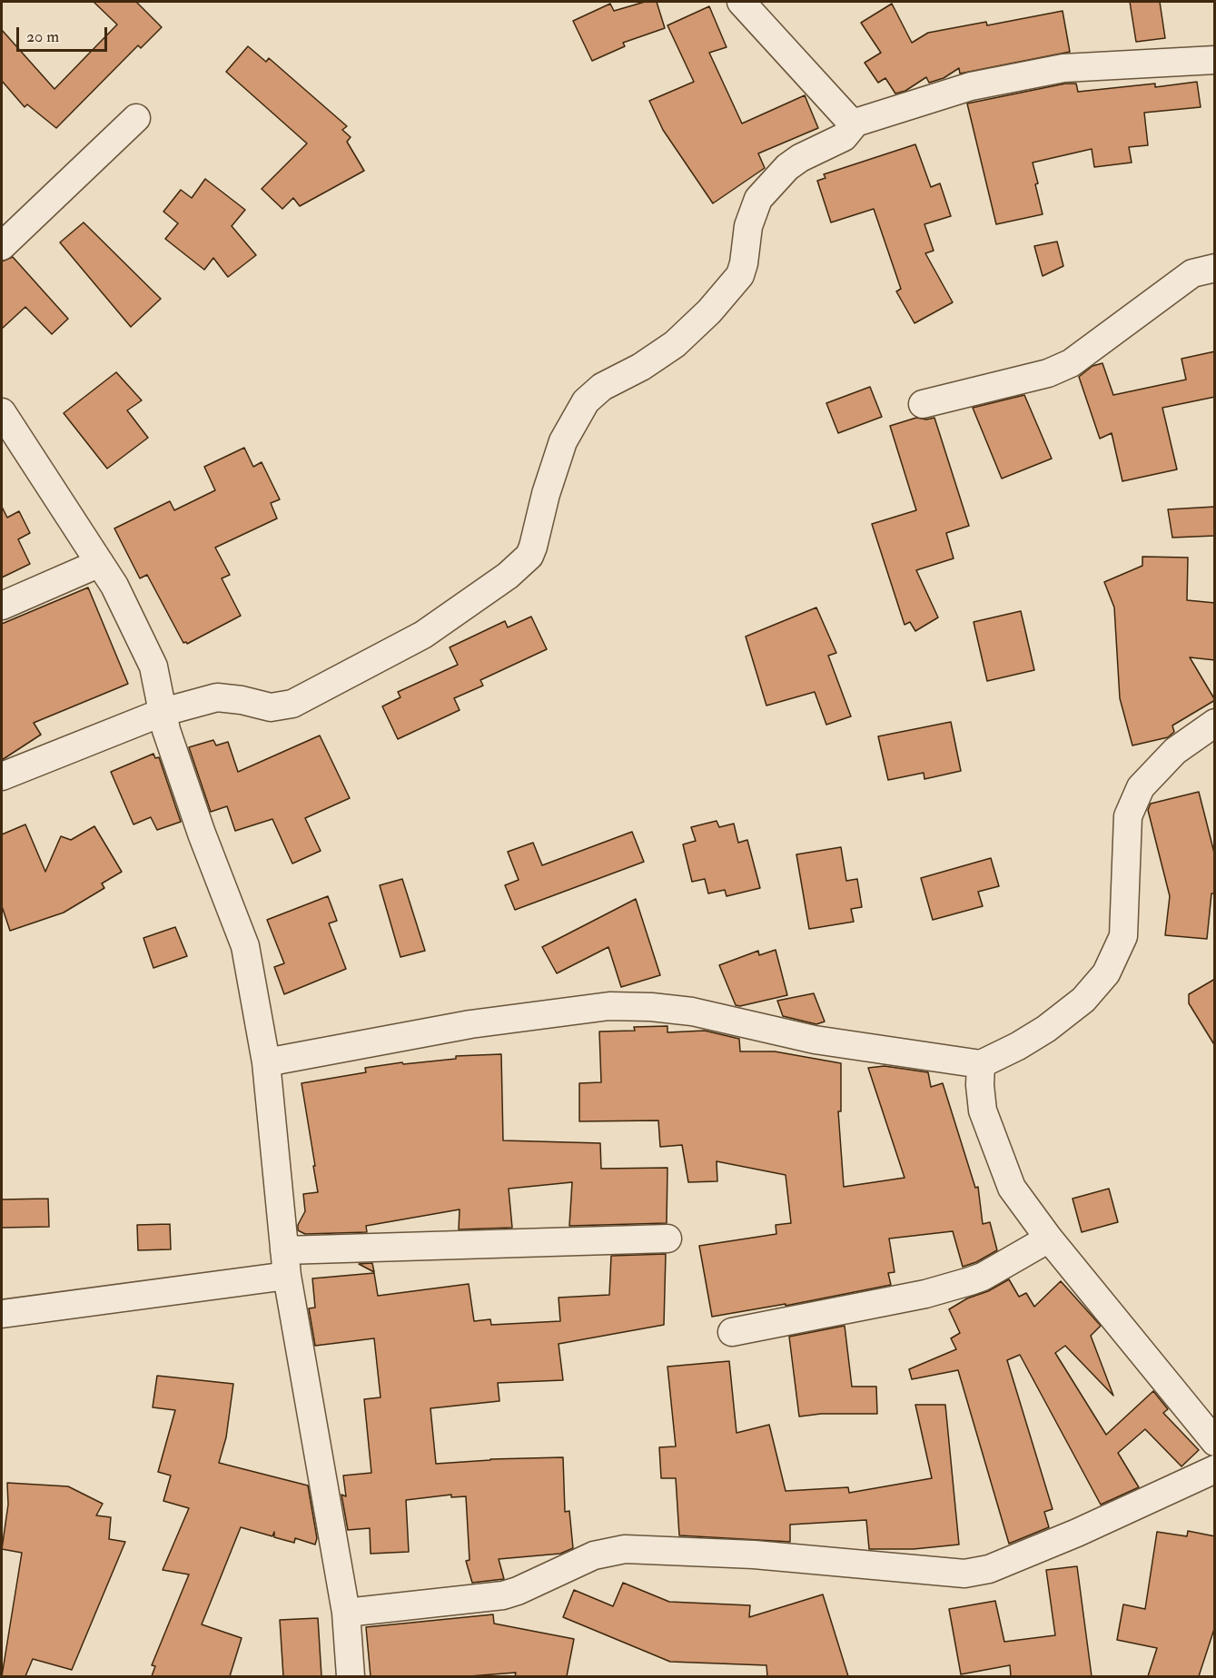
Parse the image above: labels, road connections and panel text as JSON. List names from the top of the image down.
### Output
{
  "scale_bar": "20 m"
}
